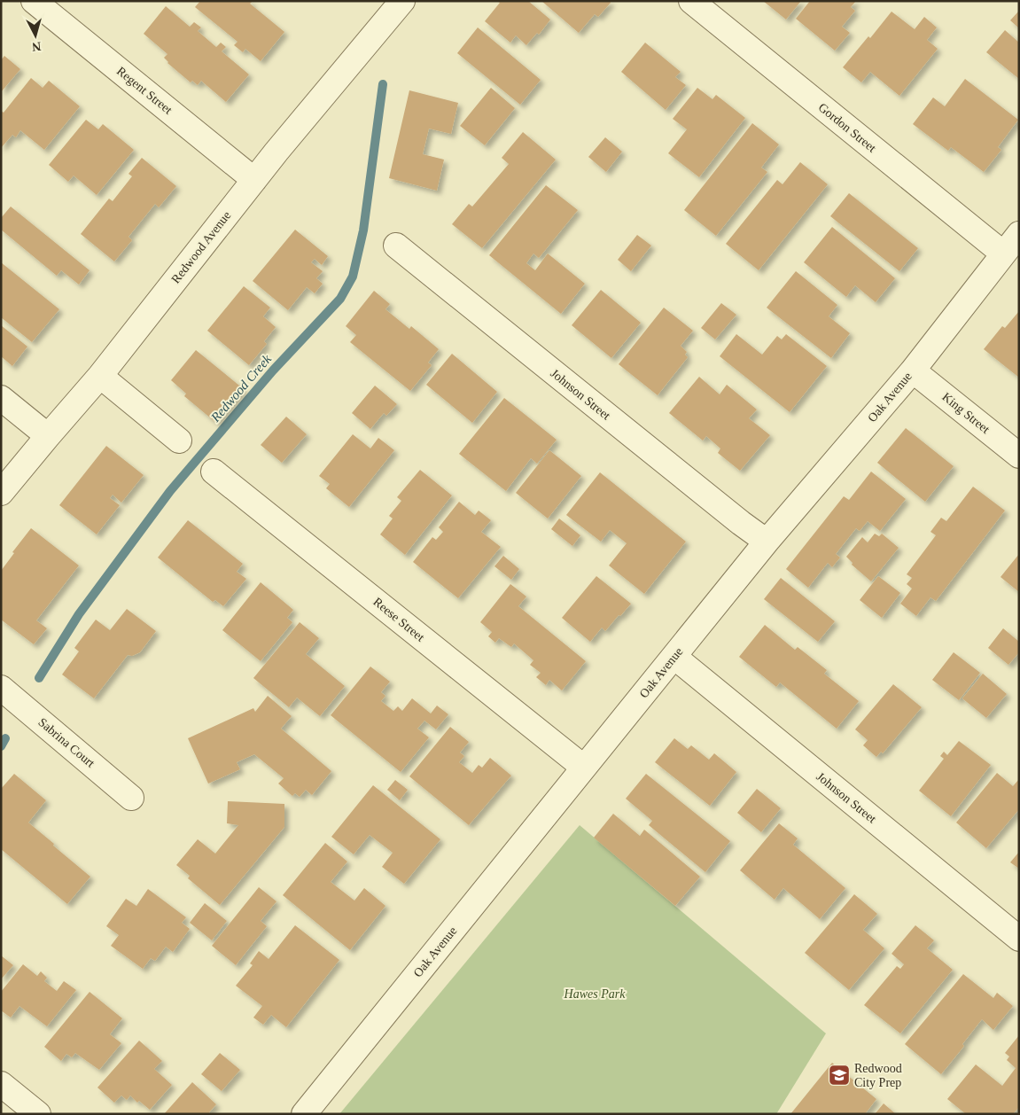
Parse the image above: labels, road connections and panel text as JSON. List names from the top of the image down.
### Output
{
  "streets": {
    "street": [
      "Regent Street",
      "Gordon Street",
      "Redwood Avenue",
      "Johnson Street",
      "Oak Avenue",
      "King Street",
      "Reese Street",
      "Sabrina Court"
    ]
  },
  "crossings": [
    ["Regent Street", "Redwood Avenue"],
    ["Gordon Street", "Oak Avenue"],
    ["Johnson Street", "Oak Avenue"],
    ["Oak Avenue", "King Street"],
    ["Oak Avenue", "Reese Street"]
  ],
  "water": ["Redwood Creek"],
  "parks": ["Hawes Park"],
  "places": {
    "school or university": ["Redwood City Prep"]
  },
  "north": "bottom"
}
